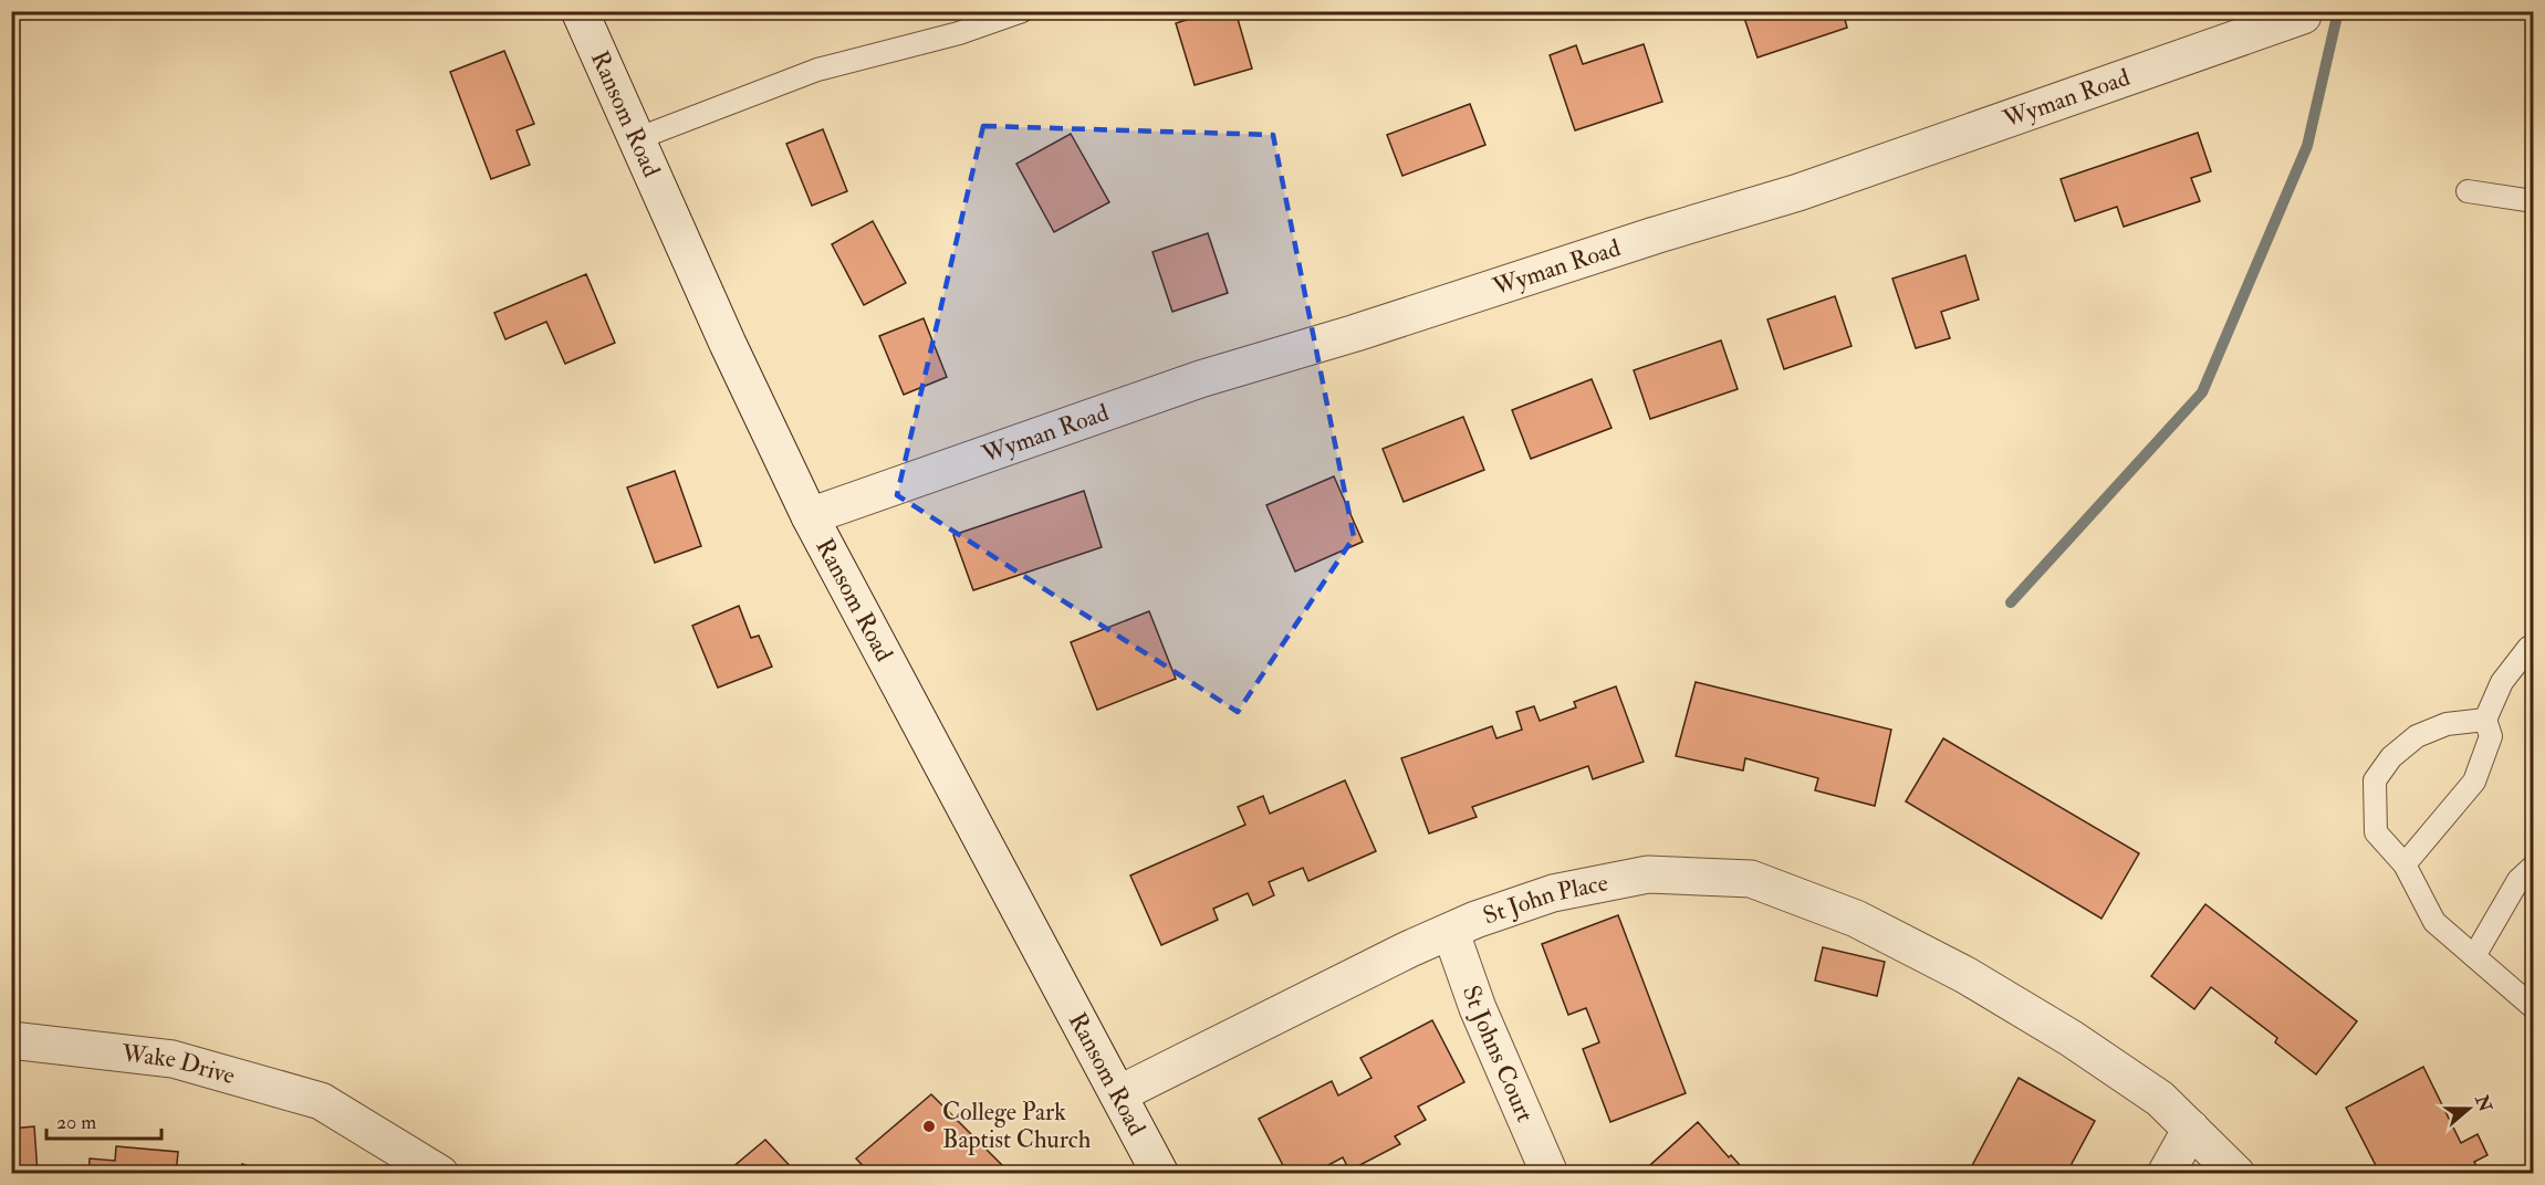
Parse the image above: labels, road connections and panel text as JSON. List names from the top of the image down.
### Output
{
  "streets": {
    "street": [
      "Wyman Road",
      "Ransom Road",
      "St John Place",
      "St Johns Court",
      "Wake Drive"
    ]
  },
  "crossings": [
    ["Wyman Road", "Ransom Road"],
    ["Ransom Road", "St John Place"],
    ["St John Place", "St Johns Court"]
  ],
  "places": ["College Park Baptist Church"],
  "scale_bar": "20 m",
  "north": "right"
}
